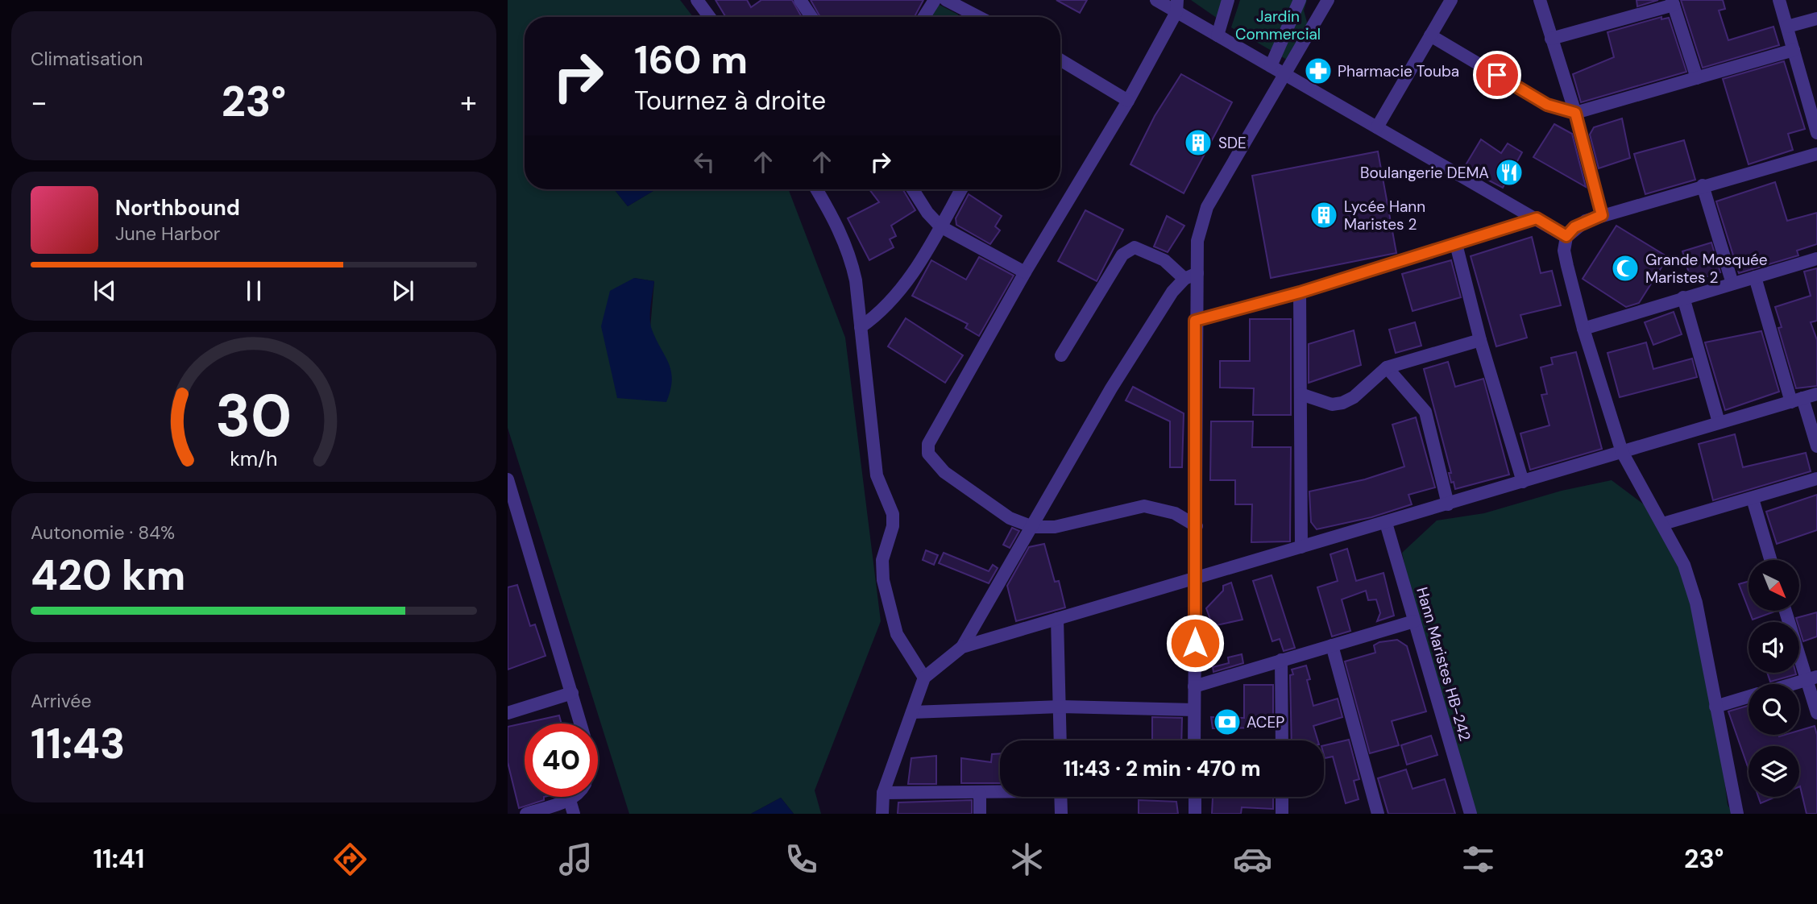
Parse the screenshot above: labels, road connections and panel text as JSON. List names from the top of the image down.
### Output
{
  "streets": {
    "street": ["Hann Maristes HB-242"]
  },
  "parks": ["Jardin Commercial"],
  "places": {
    "pharmacy": ["Pharmacie Touba"],
    "building": ["SDE", "Lycée Hann Maristes 2"],
    "restaurant": ["Boulangerie DEMA"],
    "mosque": ["Grande Mosquée Maristes 2"],
    "bank": ["ACEP"]
  },
  "north": "bottom right",
  "page": {
    "tile": [
      "Climatisation",
      ["Autonomie · 84%", "420 km"],
      ["Arrivée", "11:43"]
    ],
    "turn": ["160 m", "Tournez à droite"],
    "heat": ["−", "23°", "+"],
    "song": ["Northbound", "June Harbor"],
    "limit": "40",
    "trip": "11:43 · 2 min · 470 m",
    "tabs": ["11:41", "23°"],
    "gauge": ["30", "km/h"]
  }
}
